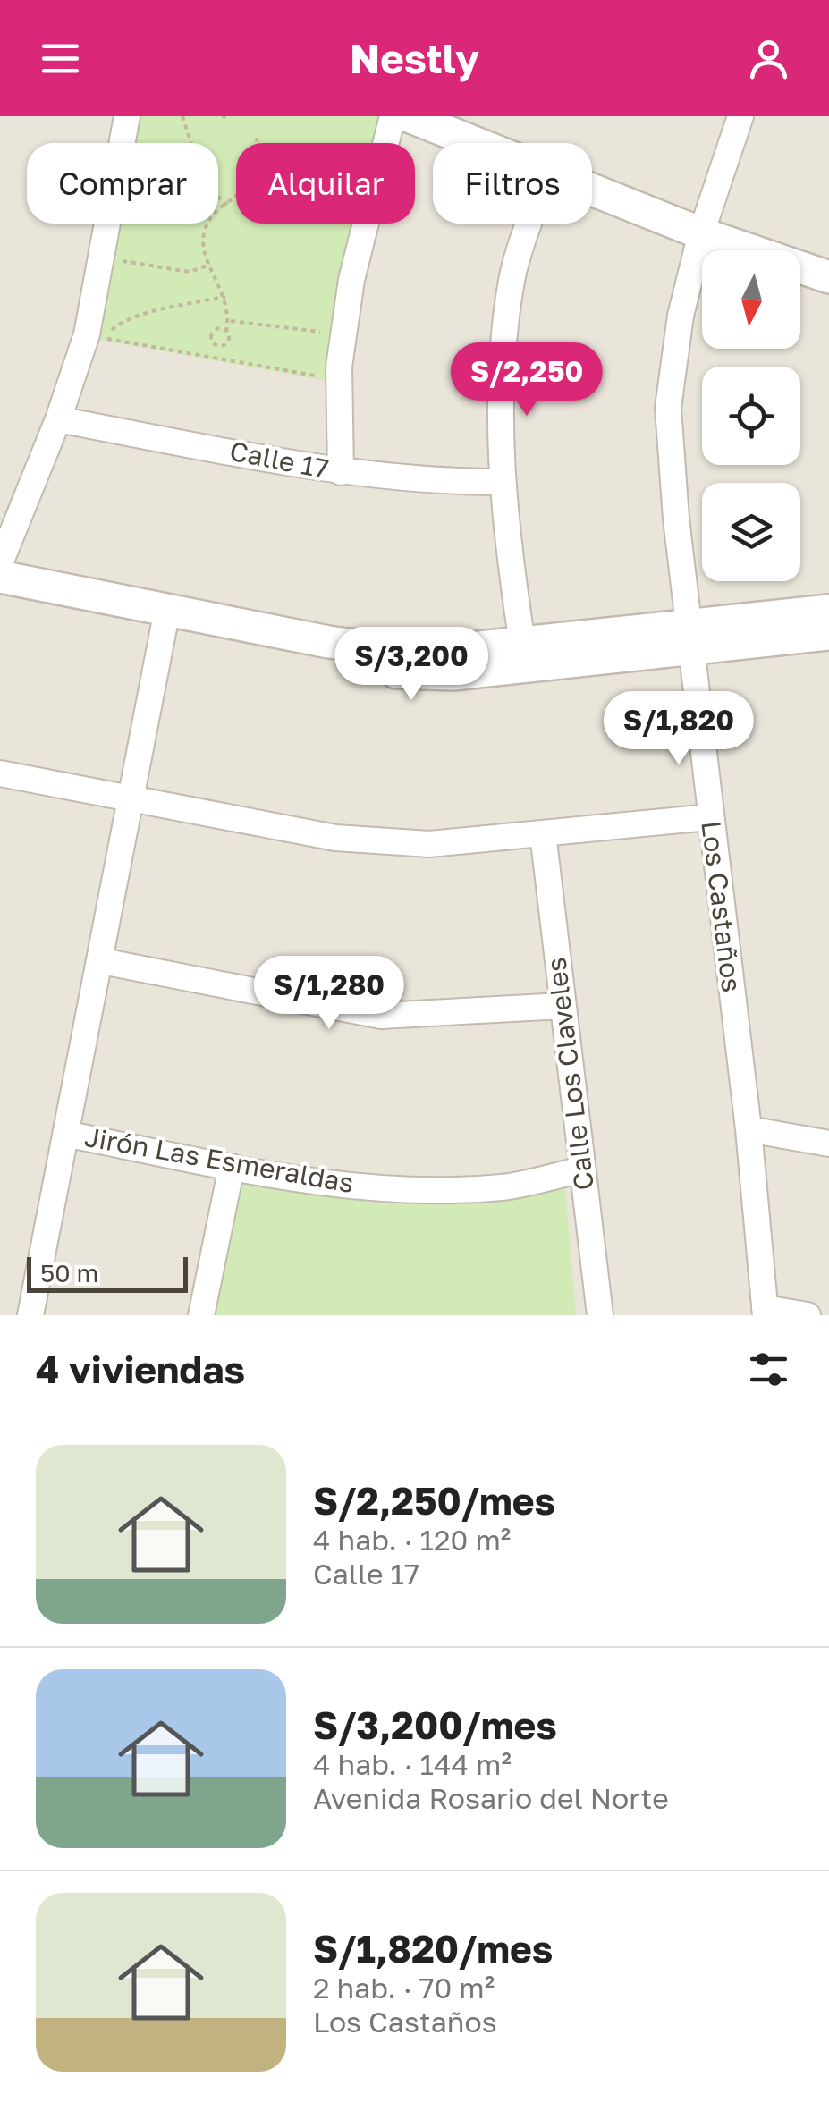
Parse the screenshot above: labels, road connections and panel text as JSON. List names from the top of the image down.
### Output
{
  "streets": {
    "street": [
      "Calle 17",
      "Los Castaños",
      "Calle Los Claveles",
      "Jirón Las Esmeraldas"
    ]
  },
  "crossings": [
    ["Calle Los Claveles", "Jirón Las Esmeraldas"]
  ],
  "scale_bar": "50 m",
  "north": "bottom",
  "page": {
    "header": "Nestly",
    "chip": ["Comprar", "Alquilar", "Filtros"],
    "price": [
      "S/2,250",
      "S/3,200",
      "S/1,820",
      "S/1,280"
    ],
    "scale": "50 m",
    "heading": "4 viviendas",
    "list": [
      {
        "name": "S/2,250/mes",
        "note": "4 hab. · 120 m² · Calle 17"
      },
      {
        "name": "S/3,200/mes",
        "note": "4 hab. · 144 m² · Avenida Rosario del Norte"
      },
      {
        "name": "S/1,820/mes",
        "note": "2 hab. · 70 m² · Los Castaños"
      }
    ]
  }
}
